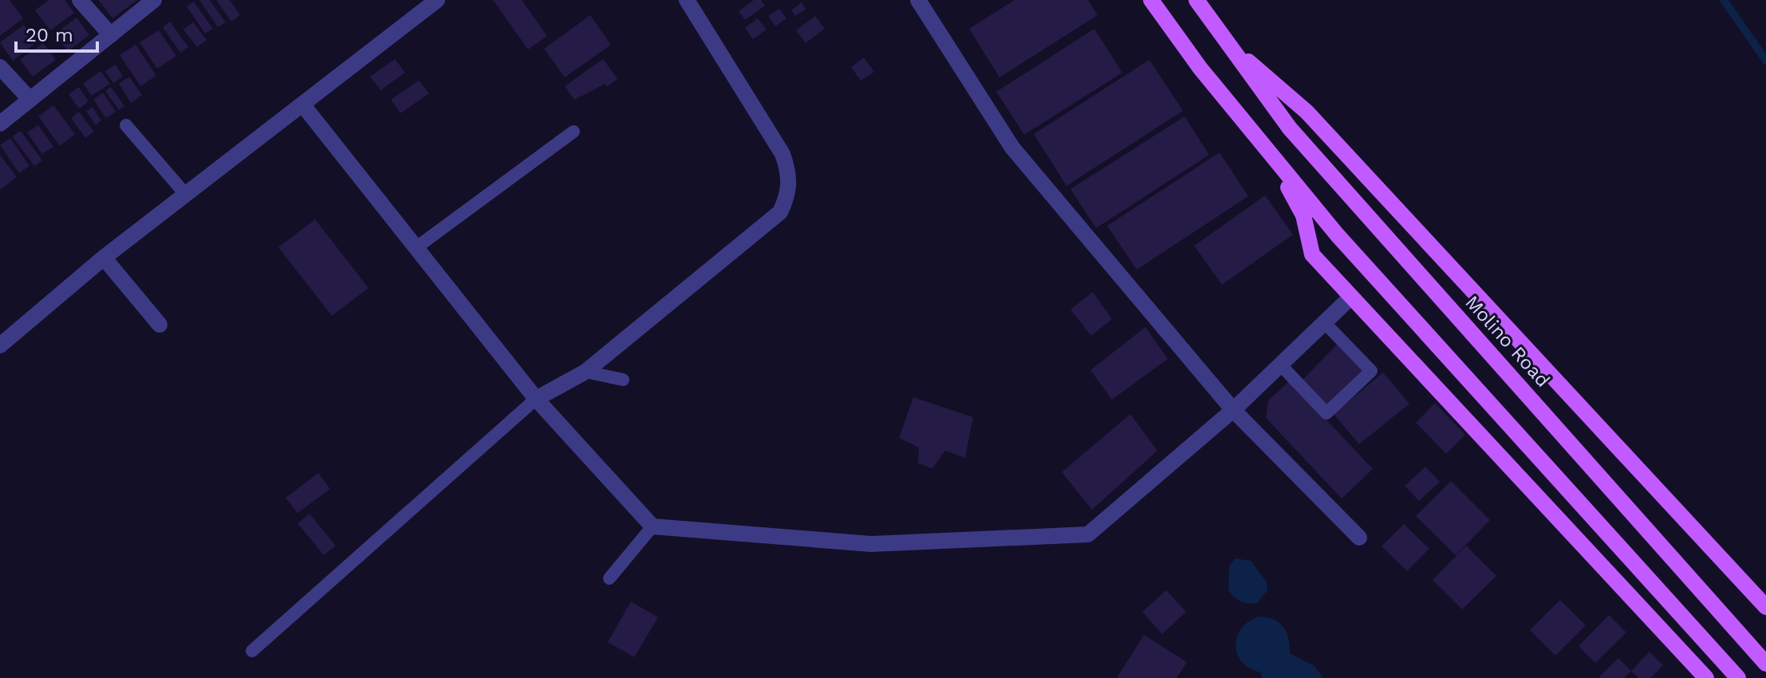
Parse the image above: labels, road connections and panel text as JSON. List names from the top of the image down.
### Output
{
  "streets": {
    "main road": ["Molino Road"]
  },
  "scale_bar": "20 m"
}
